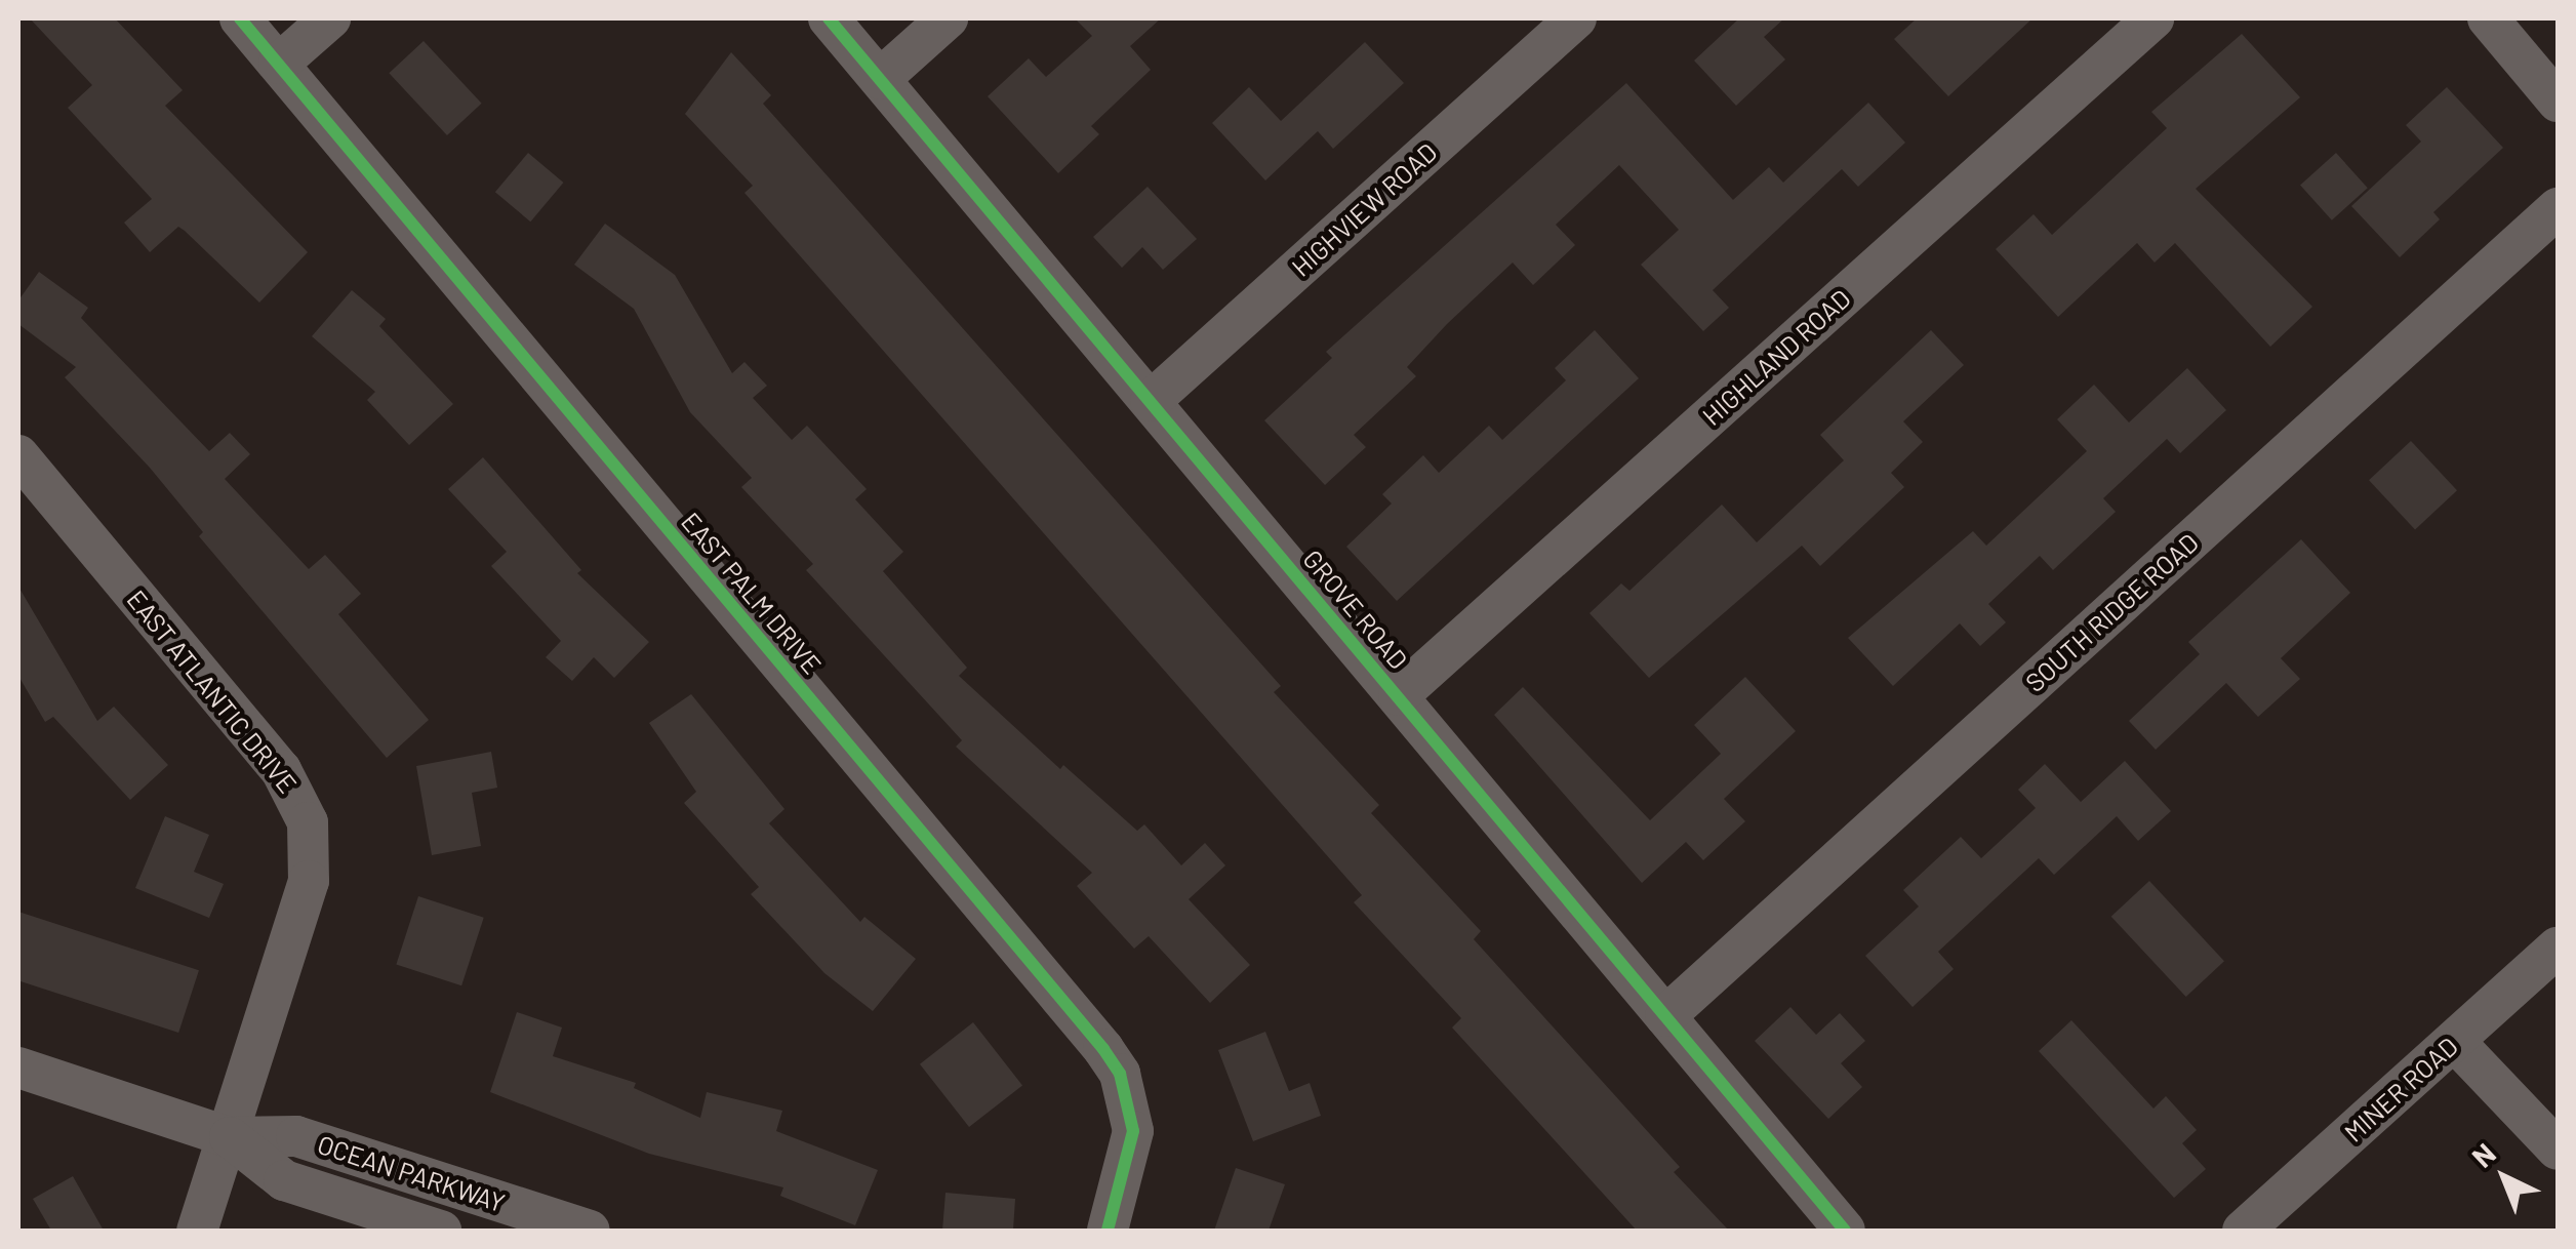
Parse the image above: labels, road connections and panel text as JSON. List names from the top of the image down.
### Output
{
  "streets": {
    "street": [
      "HIGHVIEW ROAD",
      "HIGHLAND ROAD",
      "EAST PALM DRIVE",
      "GROVE ROAD",
      "SOUTH RIDGE ROAD",
      "EAST ATLANTIC DRIVE",
      "MINER ROAD",
      "OCEAN PARKWAY"
    ]
  },
  "crossings": [
    ["HIGHVIEW ROAD", "GROVE ROAD"],
    ["HIGHLAND ROAD", "GROVE ROAD"],
    ["GROVE ROAD", "SOUTH RIDGE ROAD"],
    ["EAST ATLANTIC DRIVE", "OCEAN PARKWAY"]
  ],
  "north": "top left"
}
